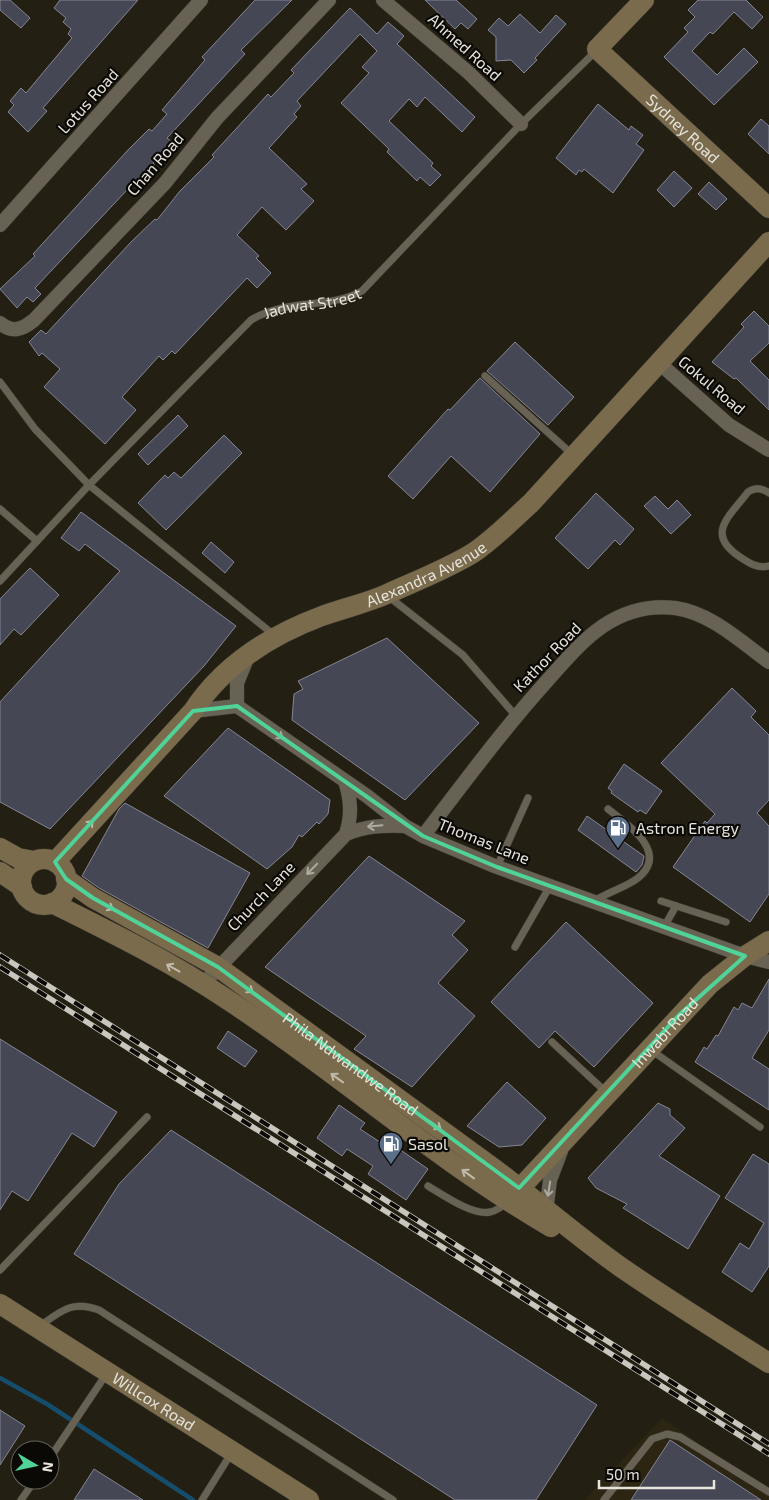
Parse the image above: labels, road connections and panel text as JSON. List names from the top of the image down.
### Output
{
  "streets": {
    "street": [
      "Ahmed Road",
      "Lotus Road",
      "Sydney Road",
      "Chan Road",
      "Jadwat Street",
      "Gokul Road",
      "Alexandra Avenue",
      "Kathor Road",
      "Thomas Lane",
      "Church Lane",
      "Inwabi Road",
      "Phila Ndwandwe Road",
      "Willcox Road"
    ]
  },
  "crossings": [
    ["Ahmed Road", "Jadwat Street"],
    ["Sydney Road", "Jadwat Street"],
    ["Gokul Road", "Alexandra Avenue"],
    ["Alexandra Avenue", "Phila Ndwandwe Road"],
    ["Kathor Road", "Thomas Lane"],
    ["Thomas Lane", "Church Lane"],
    ["Thomas Lane", "Inwabi Road"],
    ["Church Lane", "Phila Ndwandwe Road"],
    ["Inwabi Road", "Phila Ndwandwe Road"]
  ],
  "one_way": ["Church Lane"],
  "places": {
    "fuel station": ["Astron Energy", "Sasol"]
  },
  "scale_bar": "50 m",
  "north": "right"
}
